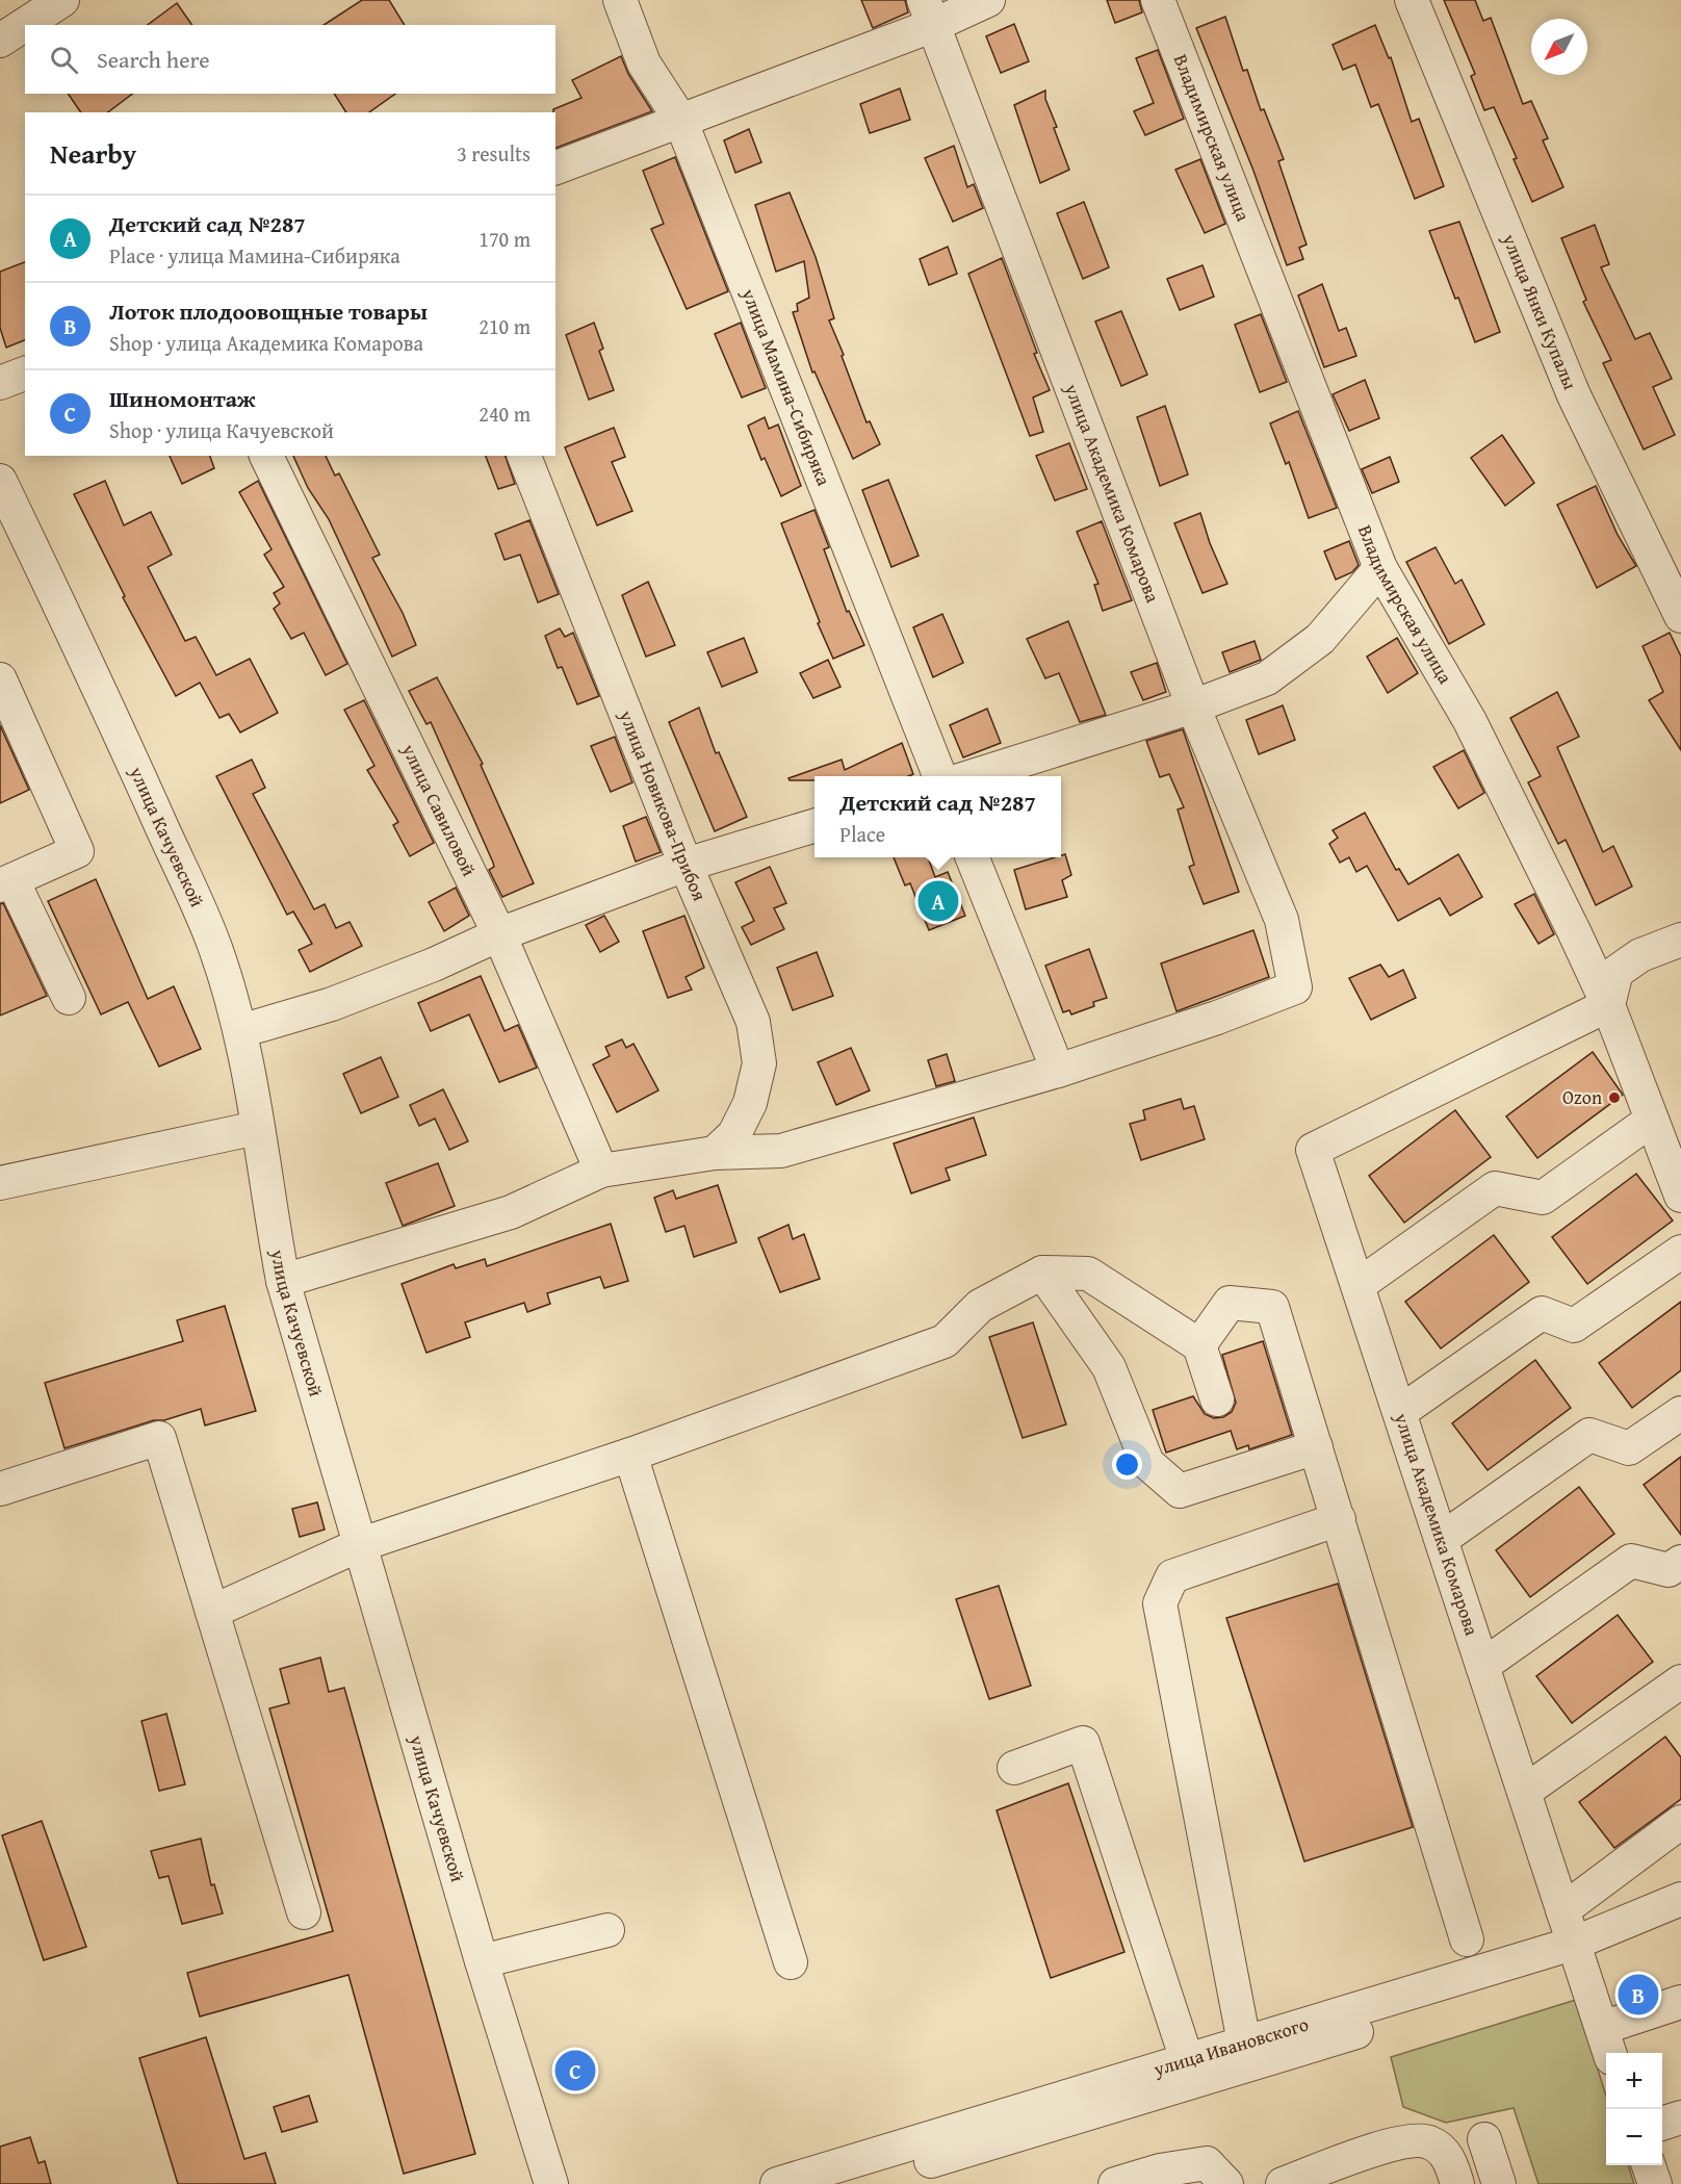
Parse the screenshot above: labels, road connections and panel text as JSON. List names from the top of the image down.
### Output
{
  "streets": {
    "street": [
      "Владимирская улица",
      "улица Янки Купалы",
      "улица Мамина-Сибиряка",
      "улица Академика Комарова",
      "улица Новикова-Прибоя",
      "улица Савиловой",
      "улица Качуевской",
      "улица Ивановского"
    ]
  },
  "crossings": [
    ["Владимирская улица", "улица Академика Комарова"],
    ["улица Академика Комарова", "улица Ивановского"]
  ],
  "places": ["Ozon"],
  "north": "bottom left",
  "page": {
    "search": "Search here",
    "heading": ["Nearby", "3 results"],
    "list": [
      {
        "mark": "A",
        "name": "Детский сад №287",
        "note": "Place · улица Мамина-Сибиряка",
        "value": "170 m"
      },
      {
        "mark": "B",
        "name": "Лоток плодоовощные товары",
        "note": "Shop · улица Академика Комарова",
        "value": "210 m"
      },
      {
        "mark": "C",
        "name": "Шиномонтаж",
        "note": "Shop · улица Качуевской",
        "value": "240 m"
      }
    ],
    "popup": ["Детский сад №287", "Place"],
    "pins": ["A", "B", "C"],
    "map_buttons": ["+", "−"]
  }
}
